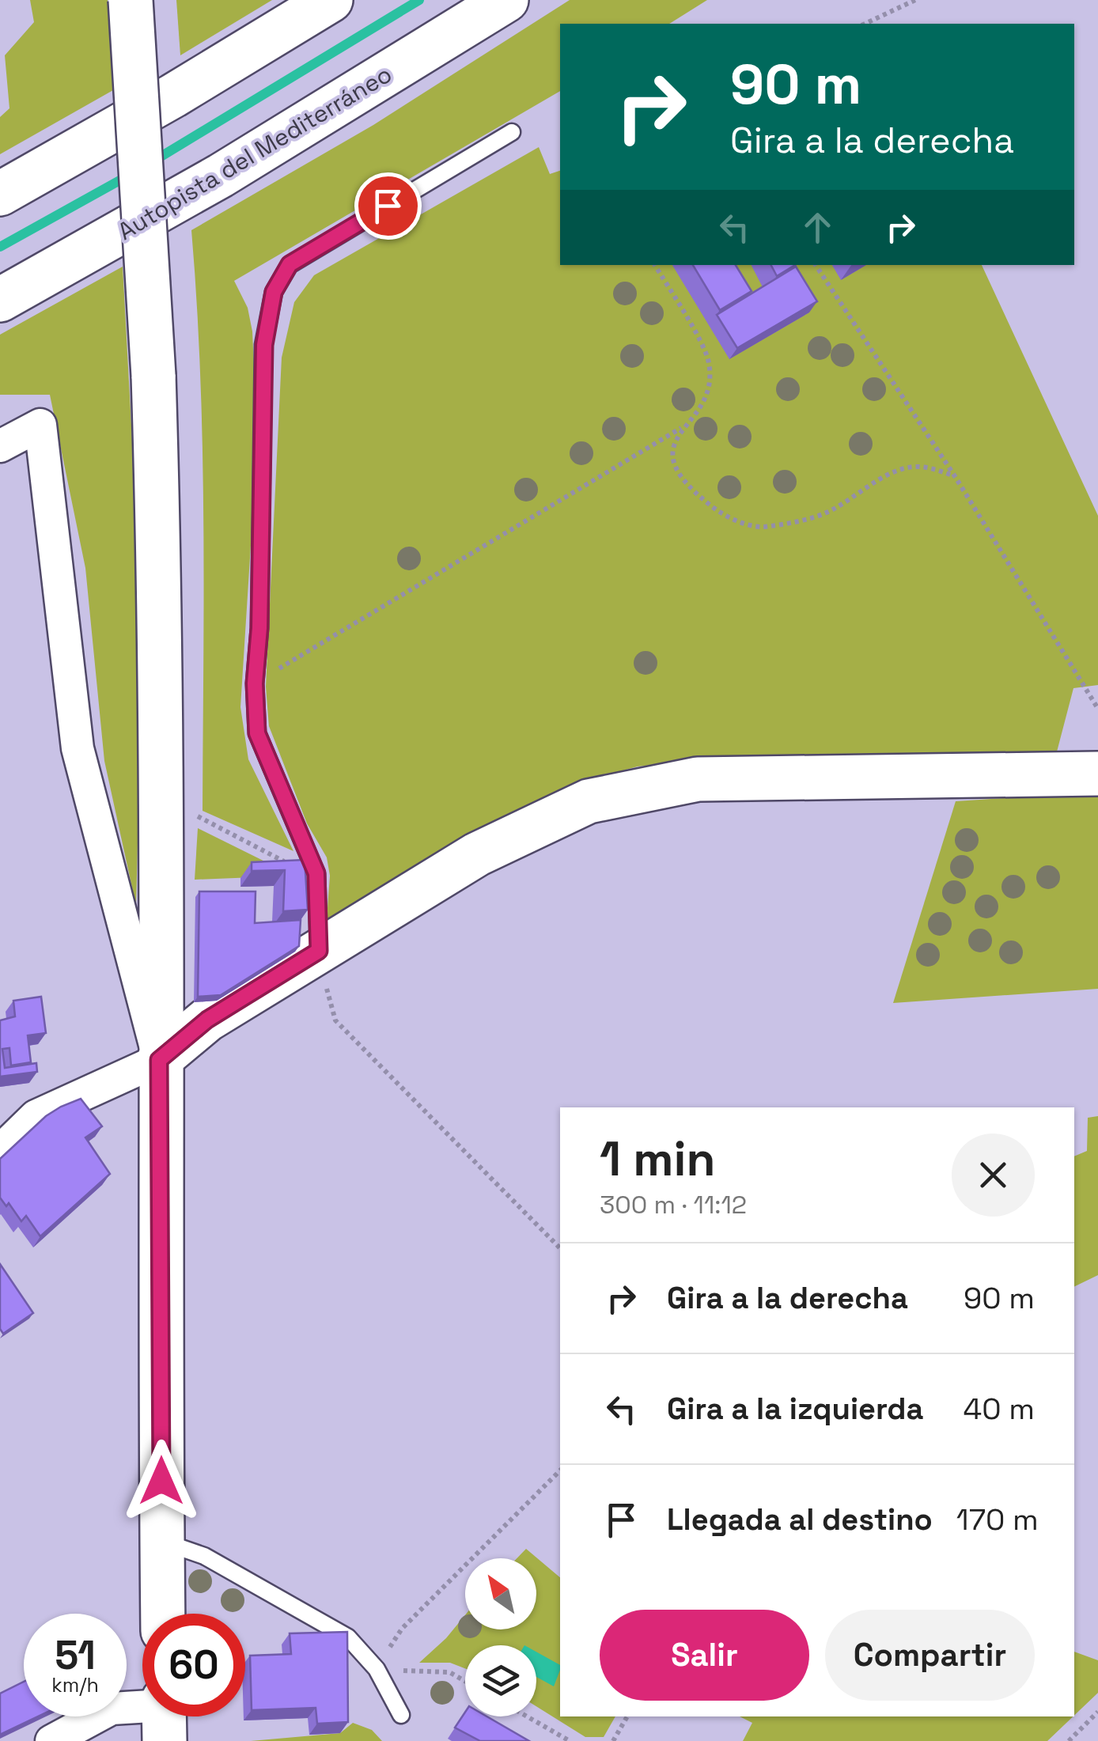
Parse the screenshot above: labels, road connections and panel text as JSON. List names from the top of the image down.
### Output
{
  "streets": {
    "main road": ["Autopista del Mediterráneo"]
  },
  "north": "top left",
  "page": {
    "turn": ["90 m", "Gira a la derecha"],
    "heading": ["1 min", "300 m · 11:12"],
    "list": [
      {
        "name": "Gira a la derecha",
        "value": "90 m"
      },
      {
        "name": "Gira a la izquierda",
        "value": "40 m"
      },
      {
        "name": "Llegada al destino",
        "value": "170 m"
      }
    ],
    "buttons": ["Salir", "Compartir"],
    "speed": "51 km/h",
    "limit": "60"
  }
}
